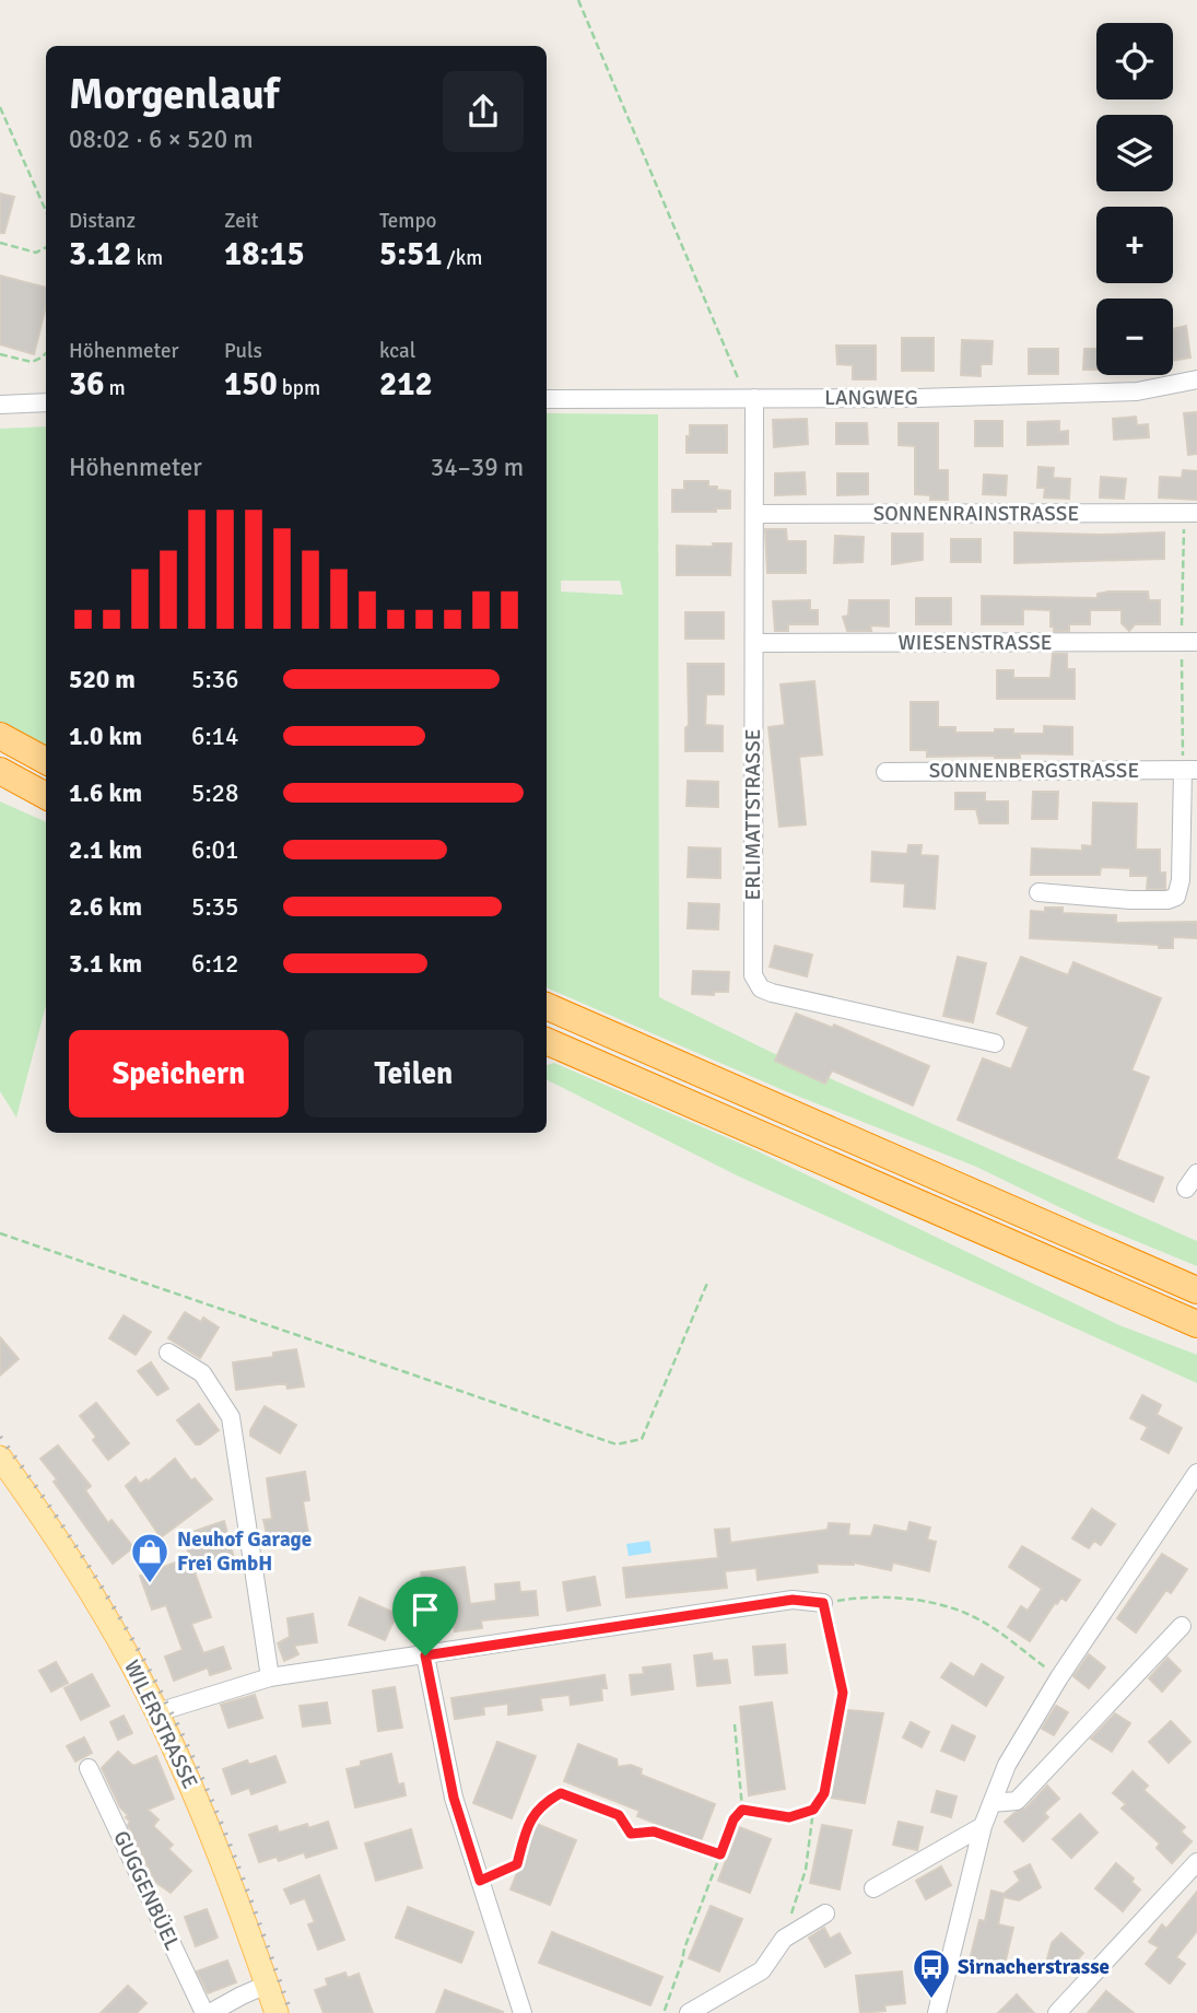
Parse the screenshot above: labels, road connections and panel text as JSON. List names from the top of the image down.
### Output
{
  "streets": {
    "main road": ["WILERSTRASSE"],
    "street": [
      "LANGWEG",
      "SONNENRAINSTRASSE",
      "WIESENSTRASSE",
      "SONNENBERGSTRASSE",
      "ERLIMATTSTRASSE",
      "GUGGENBÜEL"
    ]
  },
  "crossings": [
    ["LANGWEG", "ERLIMATTSTRASSE"],
    ["SONNENRAINSTRASSE", "ERLIMATTSTRASSE"],
    ["WIESENSTRASSE", "ERLIMATTSTRASSE"]
  ],
  "places": {
    "shop": ["Neuhof Garage Frei GmbH"],
    "bus stop": ["Sirnacherstrasse"]
  },
  "page": {
    "map_buttons": ["+", "−"],
    "heading": ["Morgenlauf", "08:02 · 6 × 520 m"],
    "stats": [
      ["Distanz", "3.12 km"],
      ["Zeit", "18:15"],
      ["Tempo", "5:51 /km"],
      ["Höhenmeter", "36 m"],
      ["Puls", "150 bpm"],
      ["kcal", "212"]
    ],
    "chart": ["Höhenmeter", "34–39 m"],
    "list": [
      {
        "name": "520 m",
        "note": "5:36"
      },
      {
        "name": "1.0 km",
        "note": "6:14"
      },
      {
        "name": "1.6 km",
        "note": "5:28"
      },
      {
        "name": "2.1 km",
        "note": "6:01"
      },
      {
        "name": "2.6 km",
        "note": "5:35"
      },
      {
        "name": "3.1 km",
        "note": "6:12"
      }
    ],
    "buttons": ["Speichern", "Teilen"]
  }
}
